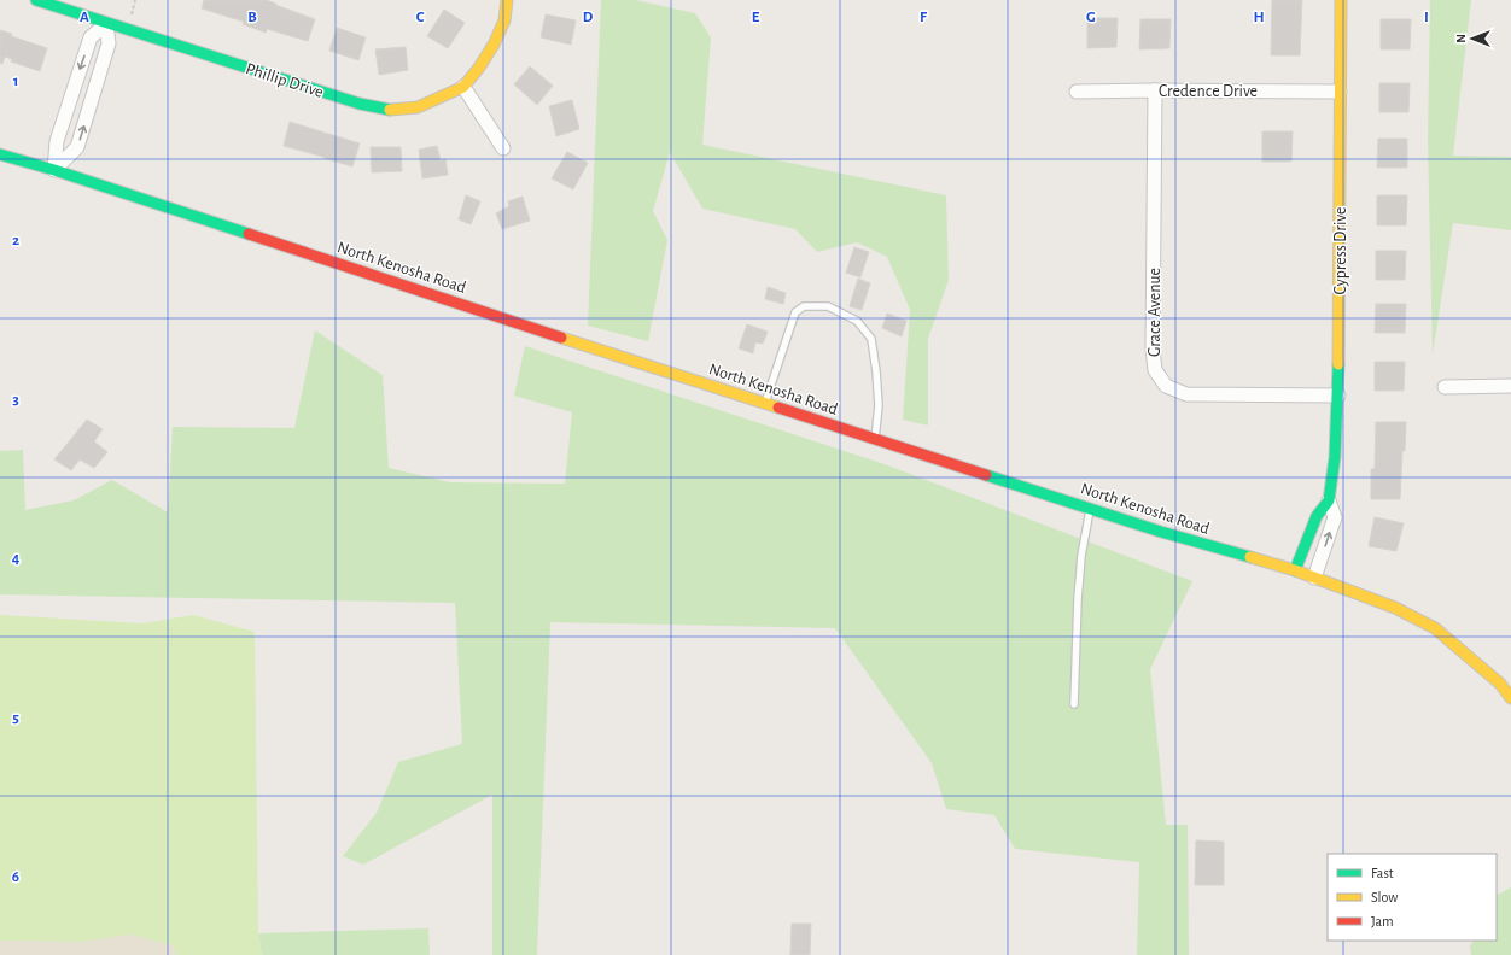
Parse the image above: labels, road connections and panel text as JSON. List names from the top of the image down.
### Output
{
  "streets": {
    "street": [
      "Phillip Drive",
      "Credence Drive",
      "Cypress Drive",
      "North Kenosha Road",
      "Grace Avenue"
    ]
  },
  "crossings": [
    ["Credence Drive", "Cypress Drive"],
    ["Credence Drive", "Grace Avenue"],
    ["Cypress Drive", "North Kenosha Road"],
    ["Cypress Drive", "Grace Avenue"]
  ],
  "legend": ["Fast", "Slow", "Jam"],
  "north": "left",
  "grid": {
    "columns": [
      "A",
      "B",
      "C",
      "D",
      "E",
      "F",
      "G",
      "H",
      "I"
    ],
    "rows": [
      "1",
      "2",
      "3",
      "4",
      "5",
      "6"
    ]
  }
}
